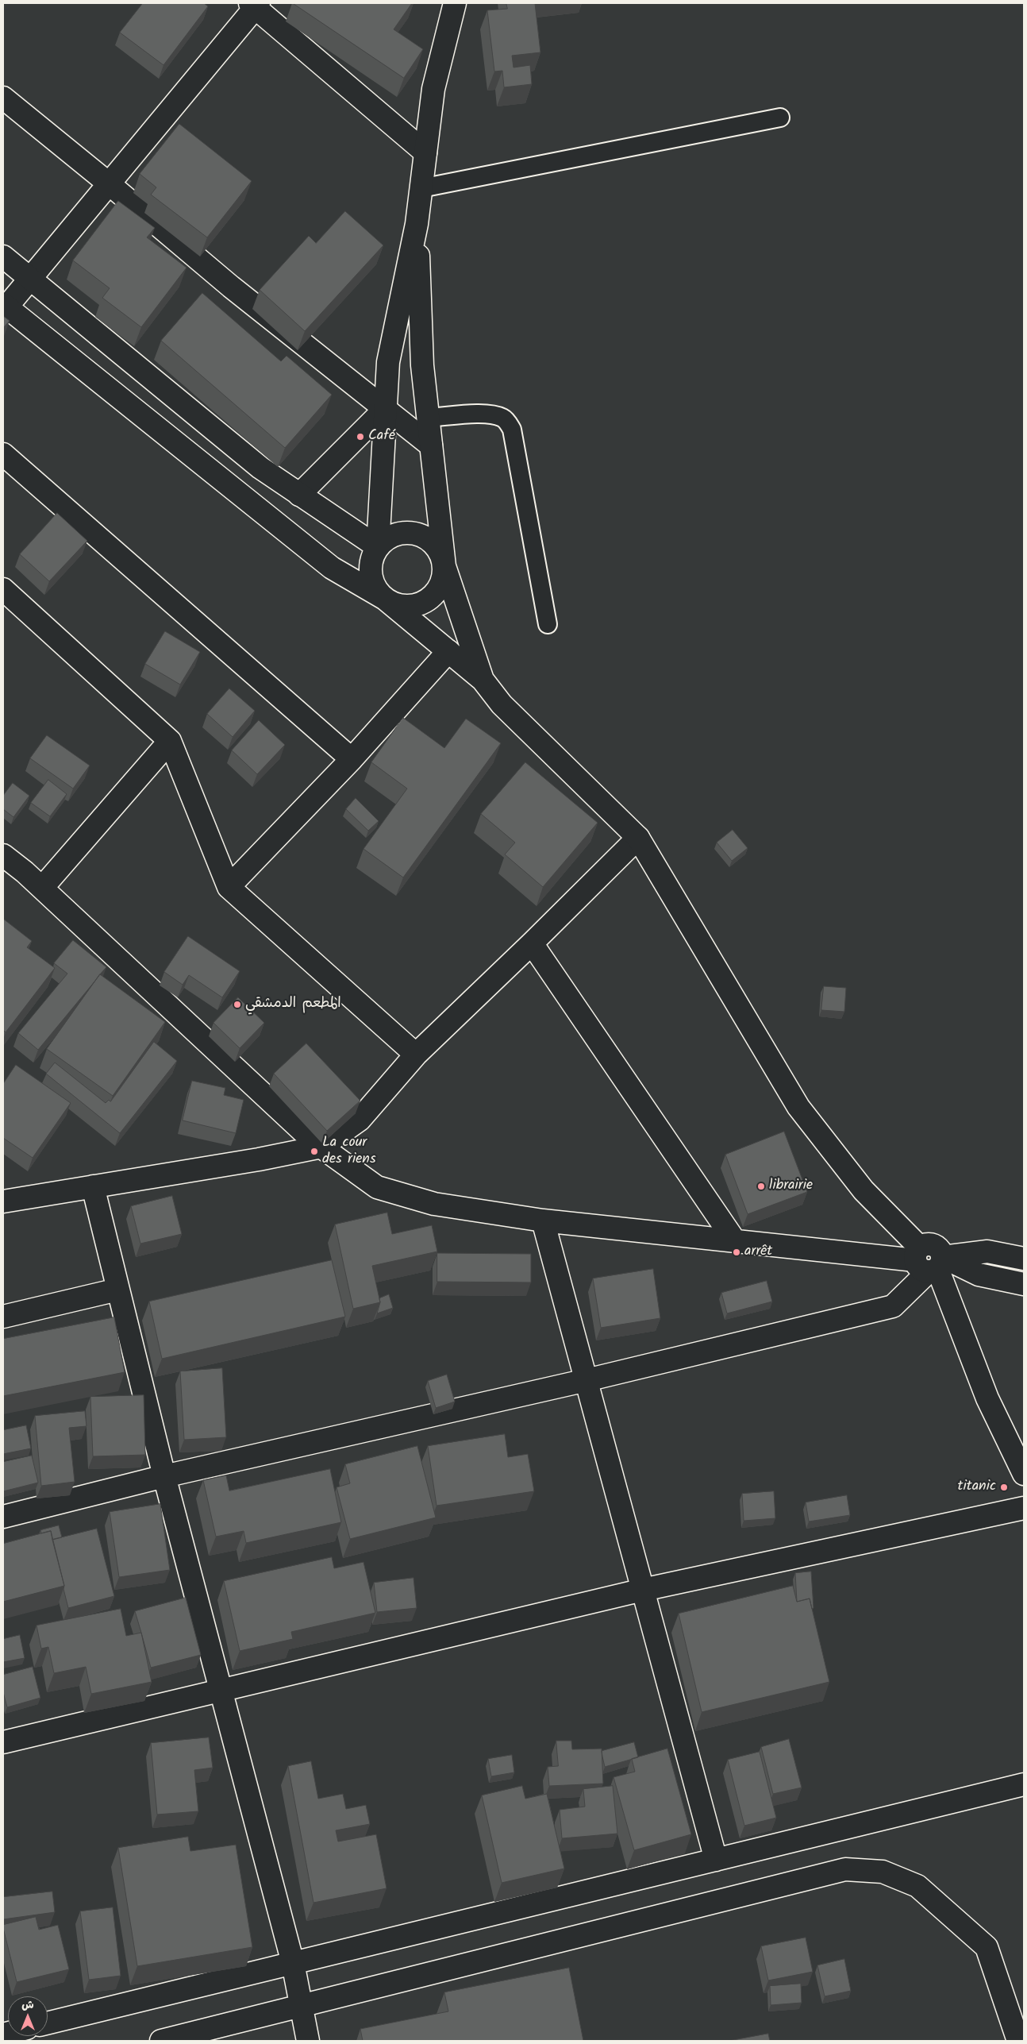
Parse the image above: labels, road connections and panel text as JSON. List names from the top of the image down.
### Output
{
  "places": [
    "Café",
    "المطعم الدمشقي",
    "La cour des riens",
    "librairie",
    "arrêt",
    "titanic"
  ],
  "north": "top"
}
